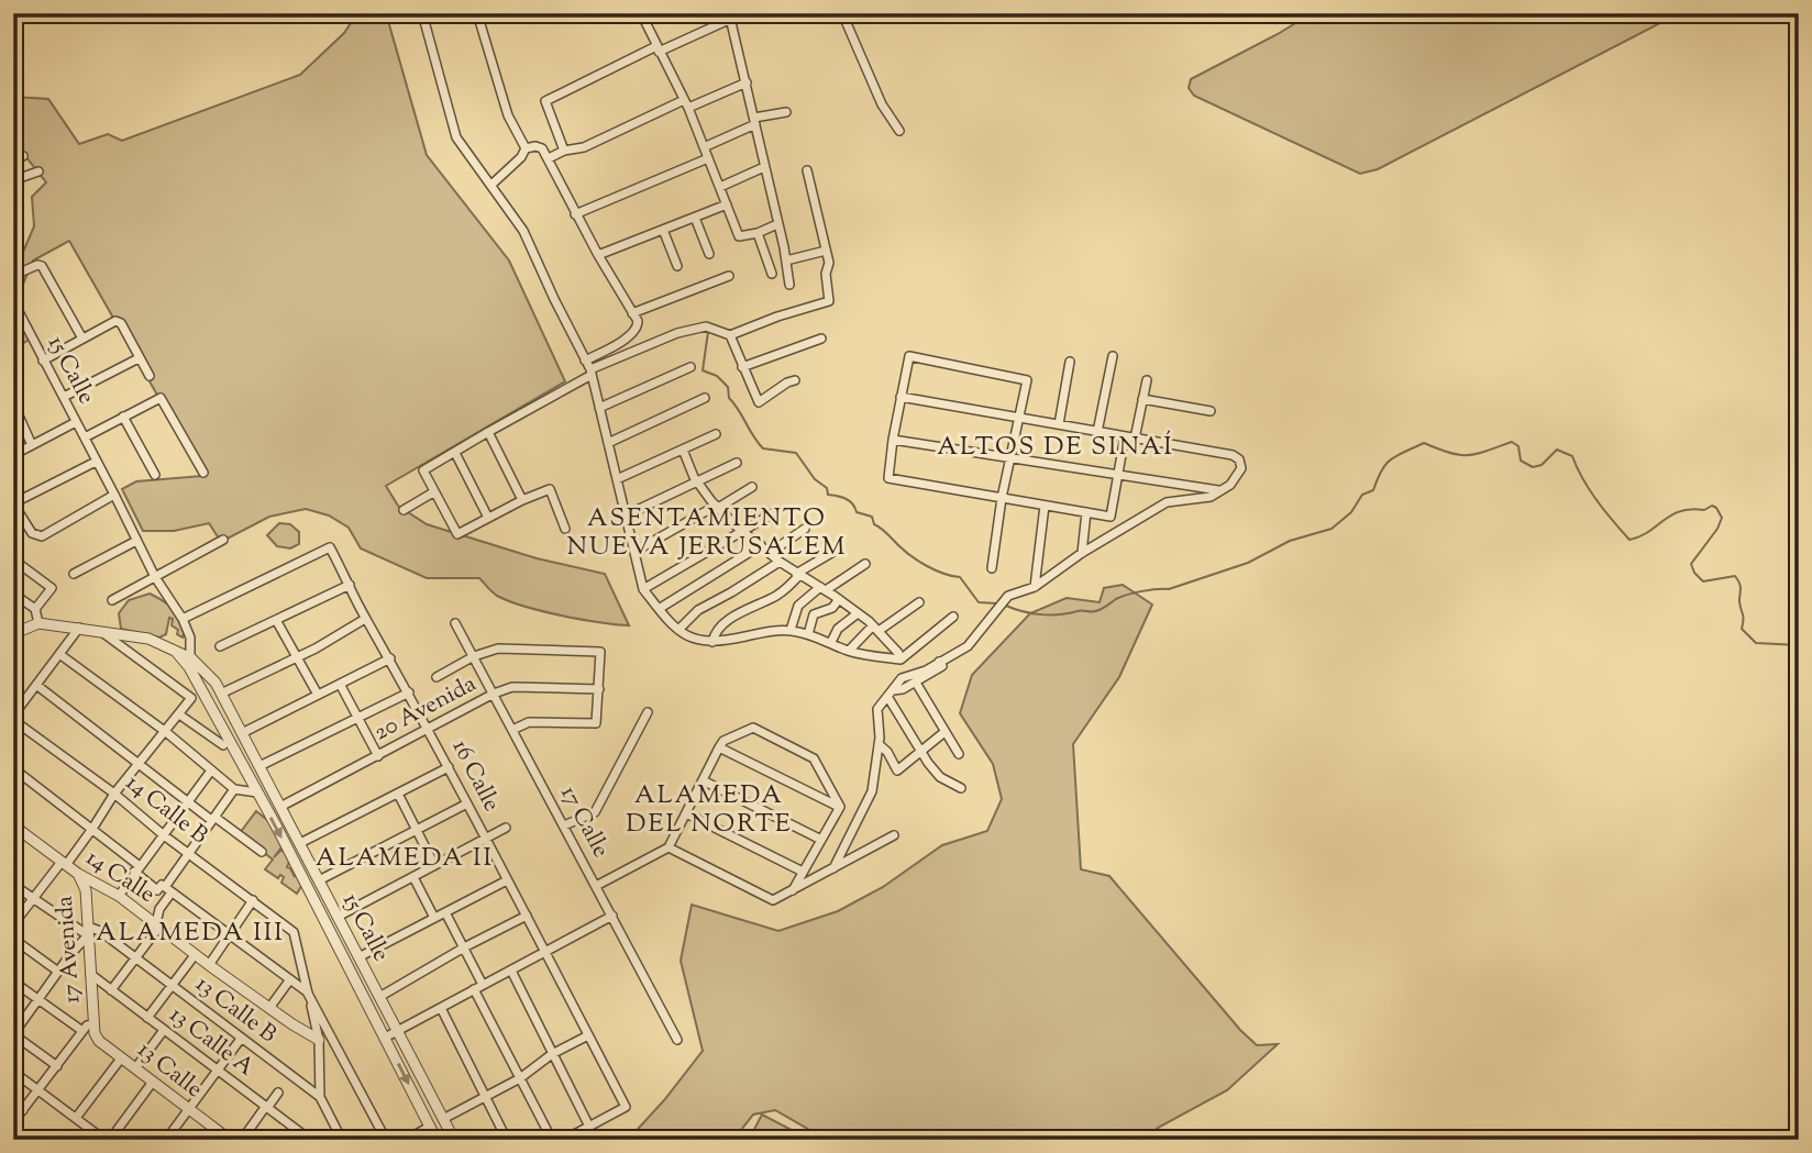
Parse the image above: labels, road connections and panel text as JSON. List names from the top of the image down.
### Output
{
  "streets": {
    "street": [
      "15 Calle",
      "20 Avenida",
      "16 Calle",
      "14 Calle B",
      "17 Calle",
      "14 Calle",
      "17 Avenida",
      "13 Calle B",
      "13 Calle A",
      "13 Calle"
    ]
  },
  "crossings": [
    ["15 Calle", "20 Avenida"],
    ["15 Calle", "16 Calle"],
    ["20 Avenida", "16 Calle"],
    ["20 Avenida", "17 Calle"],
    ["14 Calle", "17 Avenida"],
    ["17 Avenida", "13 Calle B"],
    ["17 Avenida", "13 Calle A"],
    ["17 Avenida", "13 Calle"]
  ],
  "districts": [
    "ALTOS DE SINAÍ",
    "ASENTAMIENTO NUEVA JERUSALEM",
    "ALAMEDA DEL NORTE",
    "ALAMEDA II",
    "ALAMEDA III"
  ]
}
